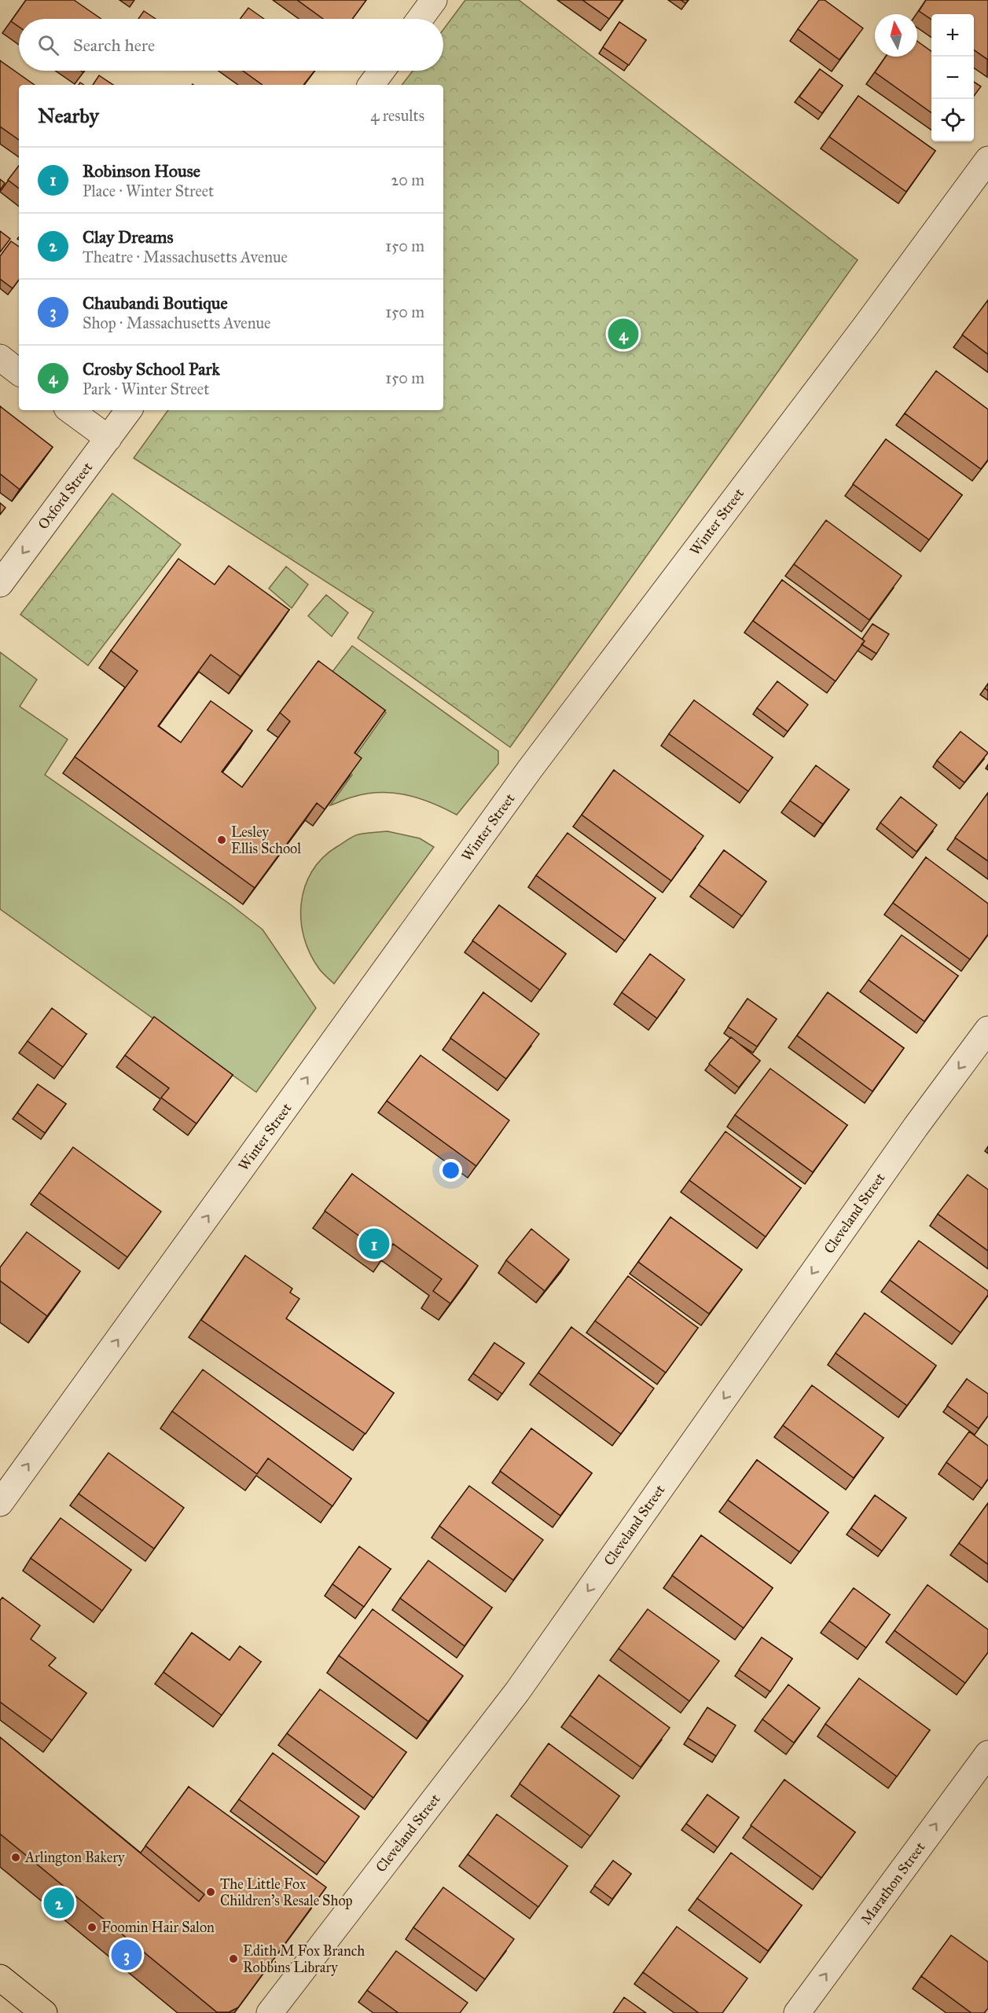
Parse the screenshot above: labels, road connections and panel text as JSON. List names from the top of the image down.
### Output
{
  "streets": {
    "street": [
      "Oxford Street",
      "Winter Street",
      "Cleveland Street",
      "Marathon Street"
    ]
  },
  "one_way": [
    "Oxford Street",
    "Winter Street",
    "Cleveland Street",
    "Marathon Street"
  ],
  "places": [
    "Lesley Ellis School",
    "Arlington Bakery",
    "The Little Fox Children's Resale Shop",
    "Foomin Hair Salon",
    "Edith M Fox Branch Robbins Library"
  ],
  "north": "top",
  "page": {
    "map_buttons": ["+", "−"],
    "search": "Search here",
    "heading": ["Nearby", "4 results"],
    "list": [
      {
        "mark": "1",
        "name": "Robinson House",
        "note": "Place · Winter Street",
        "value": "20 m"
      },
      {
        "mark": "2",
        "name": "Clay Dreams",
        "note": "Theatre · Massachusetts Avenue",
        "value": "150 m"
      },
      {
        "mark": "3",
        "name": "Chaubandi Boutique",
        "note": "Shop · Massachusetts Avenue",
        "value": "150 m"
      },
      {
        "mark": "4",
        "name": "Crosby School Park",
        "note": "Park · Winter Street",
        "value": "150 m"
      }
    ],
    "pins": [
      "4",
      "1",
      "2",
      "3"
    ]
  }
}
